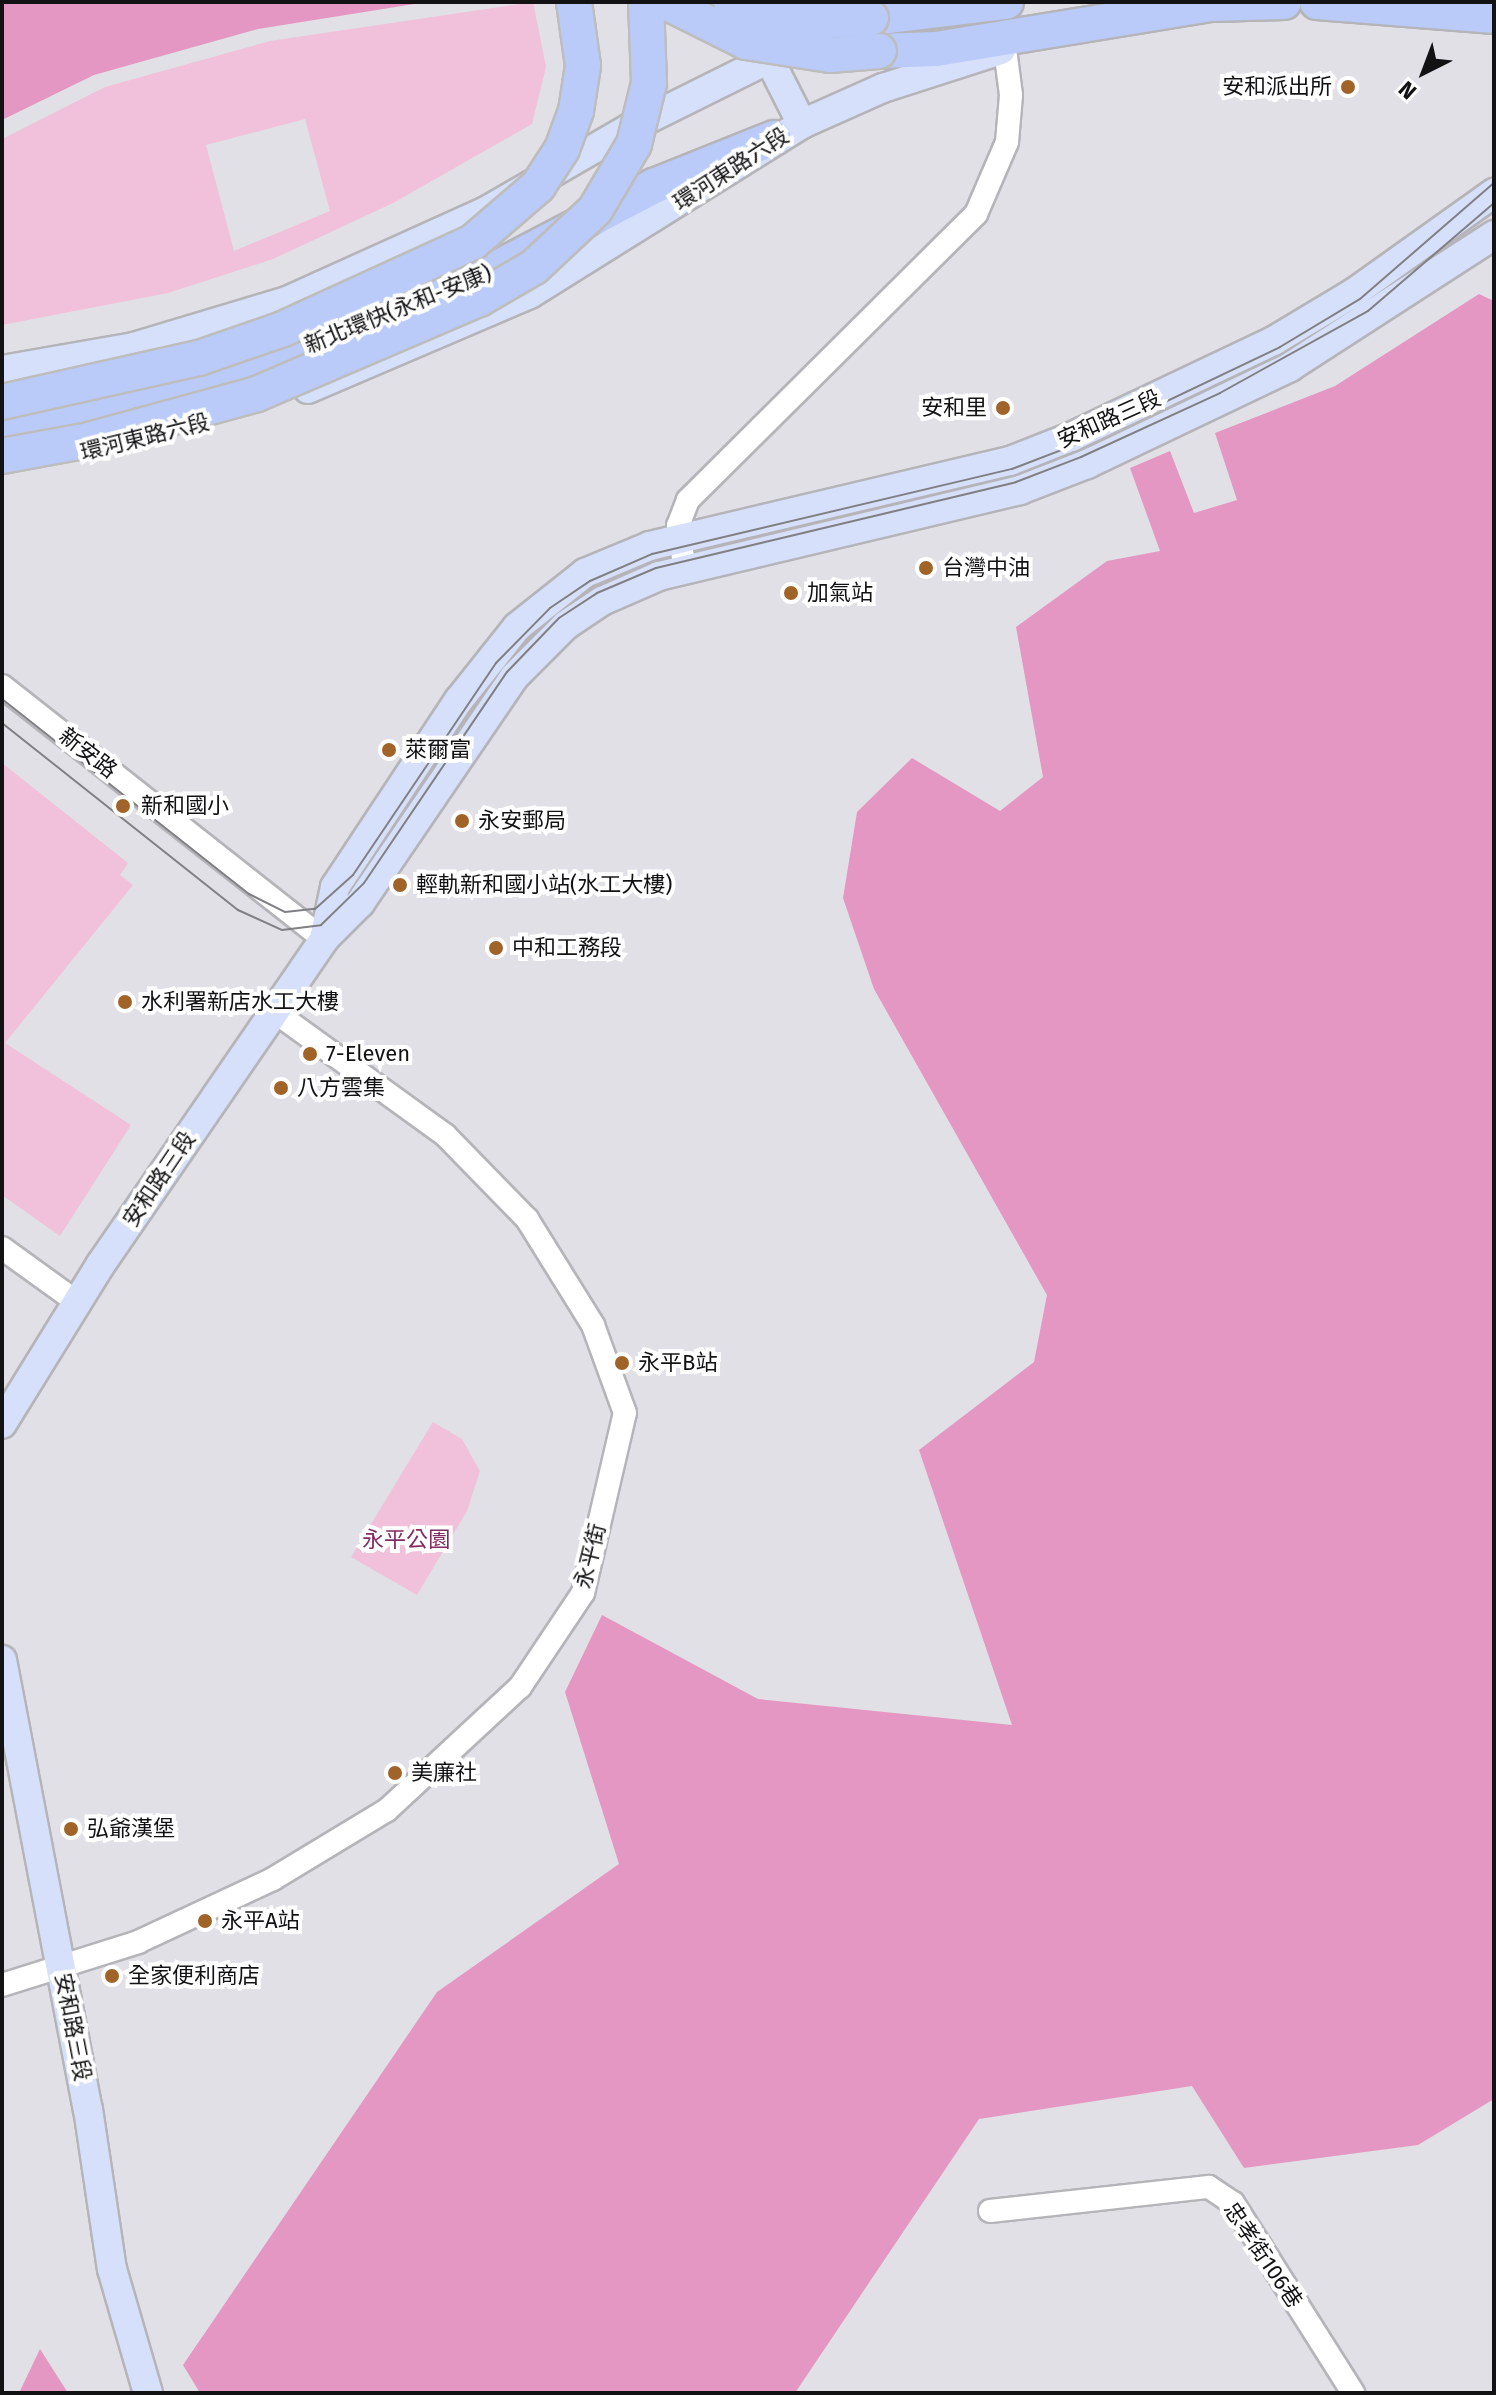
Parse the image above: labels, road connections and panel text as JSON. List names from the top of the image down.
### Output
{
  "streets": {
    "highway": ["新北環快(永和-安康)"],
    "main road": ["環河東路六段", "安和路三段"],
    "street": ["新安路", "永平街", "忠孝街106巷"]
  },
  "crossings": [
    ["環河東路六段", "新北環快(永和-安康)"],
    ["安和路三段", "新安路"],
    ["安和路三段", "永平街"]
  ],
  "parks": ["永平公園"],
  "places": [
    "安和派出所",
    "安和里",
    "台灣中油",
    "加氣站",
    "萊爾富",
    "新和國小",
    "永安郵局",
    "輕軌新和國小站(水工大樓)",
    "中和工務段",
    "水利署新店水工大樓",
    "7-Eleven",
    "八方雲集",
    "永平B站",
    "美廉社",
    "弘爺漢堡",
    "永平A站",
    "全家便利商店"
  ],
  "north": "bottom left"
}
